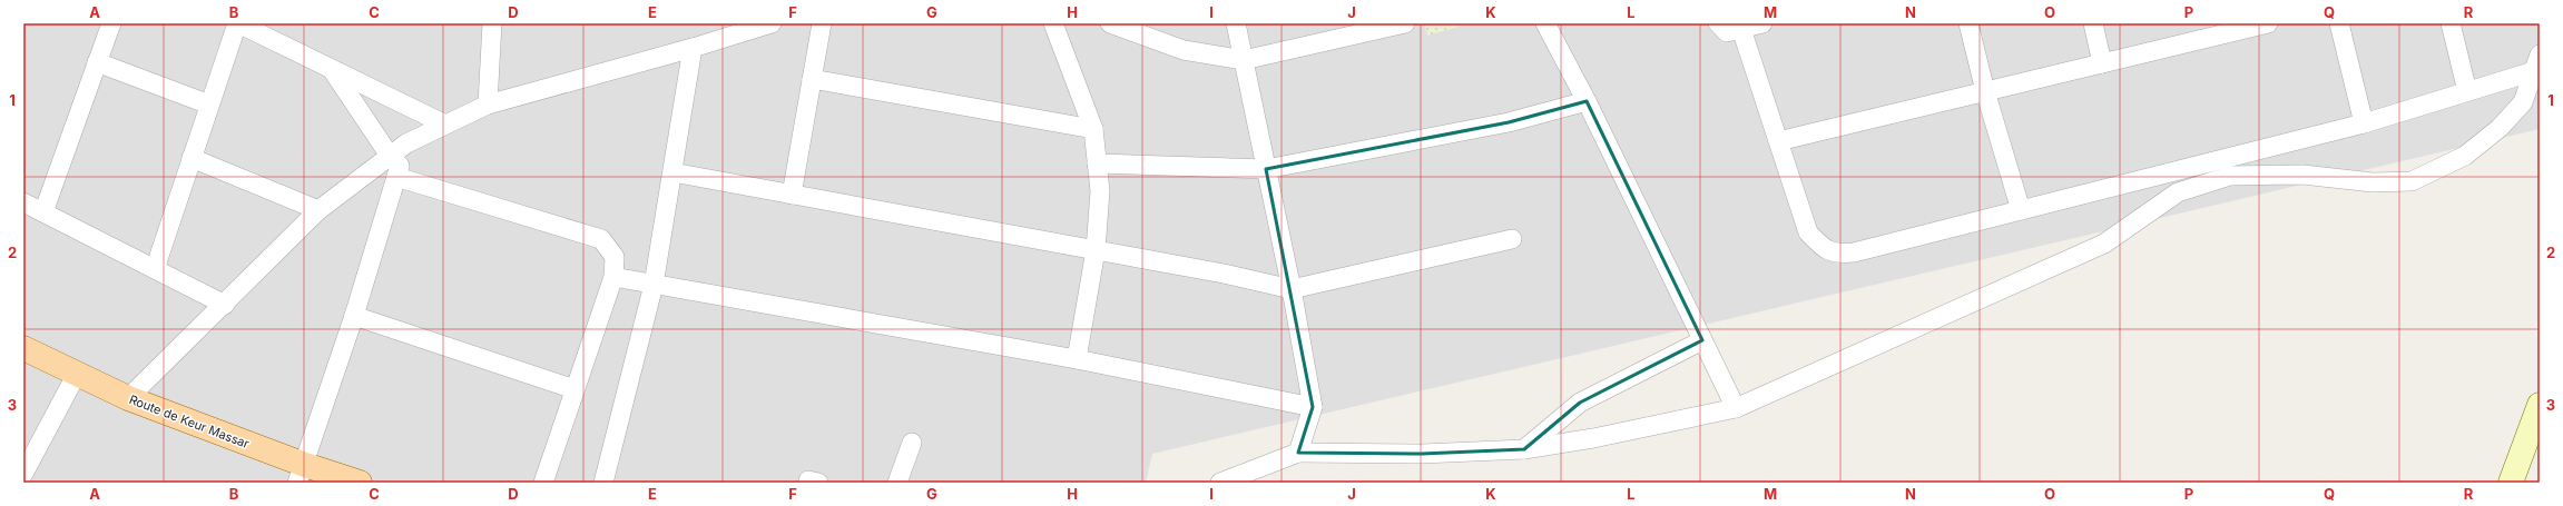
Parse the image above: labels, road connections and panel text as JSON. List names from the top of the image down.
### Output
{
  "streets": {
    "main road": ["Route de Keur Massar"]
  },
  "grid": {
    "columns": [
      "A",
      "B",
      "C",
      "D",
      "E",
      "F",
      "G",
      "H",
      "I",
      "J",
      "K",
      "L",
      "M",
      "N",
      "O",
      "P",
      "Q",
      "R"
    ],
    "rows": ["1", "2", "3"]
  }
}
